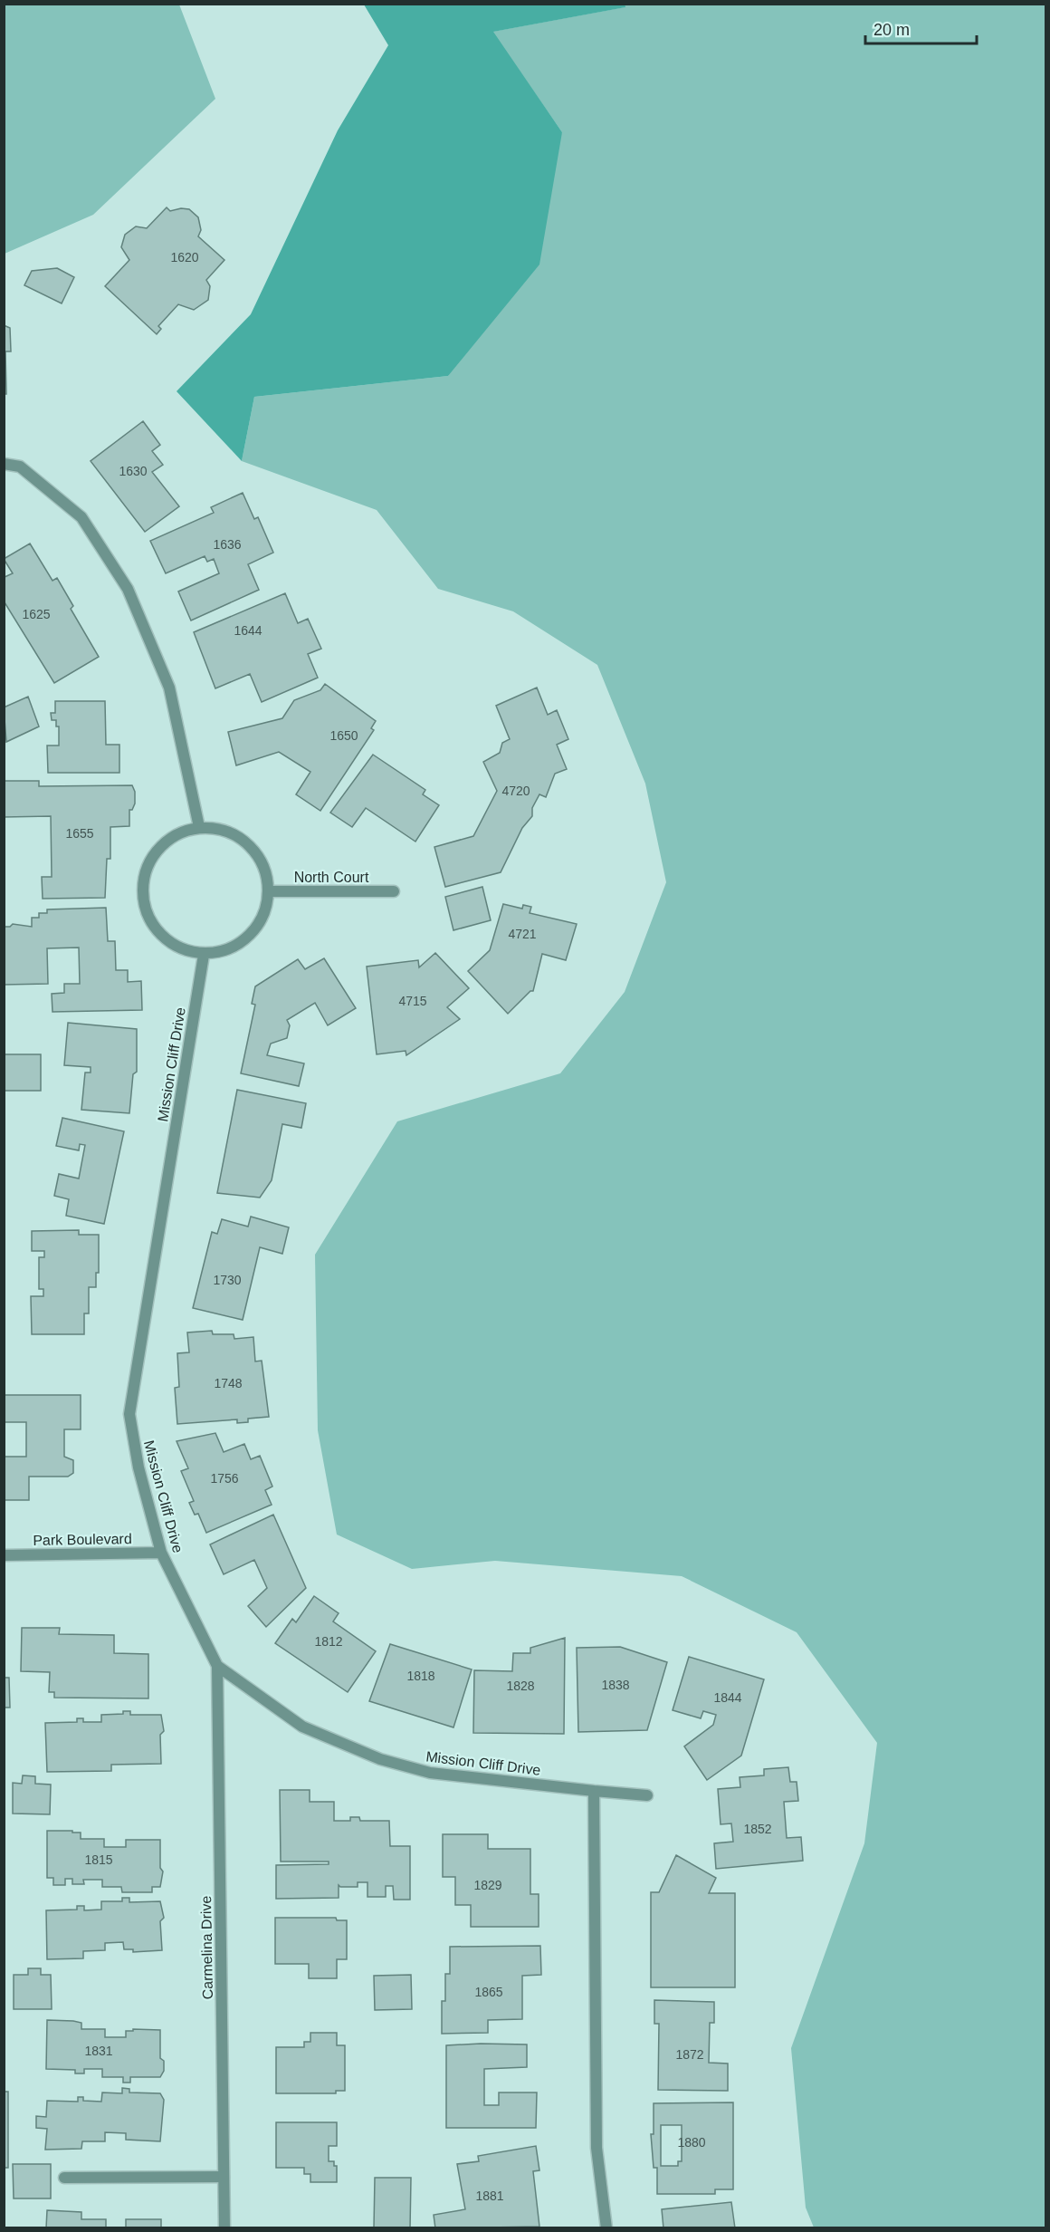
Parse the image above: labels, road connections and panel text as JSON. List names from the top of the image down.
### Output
{
  "streets": {
    "street": [
      "North Court",
      "Mission Cliff Drive",
      "Park Boulevard",
      "Carmelina Drive"
    ]
  },
  "crossings": [
    ["North Court", "Mission Cliff Drive"],
    ["Mission Cliff Drive", "Park Boulevard"],
    ["Mission Cliff Drive", "Carmelina Drive"]
  ],
  "house_numbers": [
    "1620",
    "1630",
    "1636",
    "1625",
    "1644",
    "1650",
    "4720",
    "1655",
    "4721",
    "4715",
    "1730",
    "1748",
    "1756",
    "1812",
    "1818",
    "1838",
    "1828",
    "1844",
    "1852",
    "1815",
    "1829",
    "1865",
    "1831",
    "1872",
    "1880",
    "1881"
  ],
  "scale_bar": "20 m"
}
